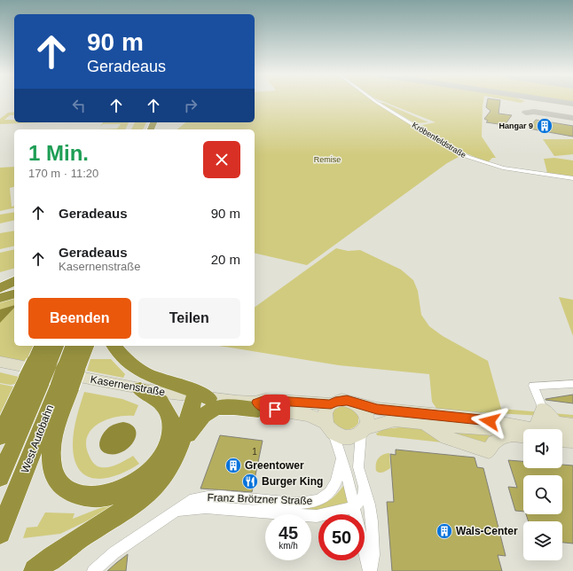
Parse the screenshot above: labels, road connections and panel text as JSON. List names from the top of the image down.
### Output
{
  "streets": {
    "highway": ["West Autobahn"],
    "main road": ["Kasernenstraße"],
    "street": ["Kröbenfeldstraße", "Franz Brötzner Straße"]
  },
  "parks": ["Remise"],
  "places": {
    "building": ["Hangar 9", "Greentower", "Wals-Center"],
    "restaurant": ["Burger King"]
  },
  "house_numbers": ["1"],
  "page": {
    "turn": ["90 m", "Geradeaus"],
    "heading": ["1 Min.", "170 m · 11:20"],
    "list": [
      {
        "name": "Geradeaus",
        "value": "90 m"
      },
      {
        "name": "Geradeaus",
        "note": "Kasernenstraße",
        "value": "20 m"
      }
    ],
    "buttons": ["Beenden", "Teilen"],
    "speed": "45 km/h",
    "limit": "50"
  }
}
